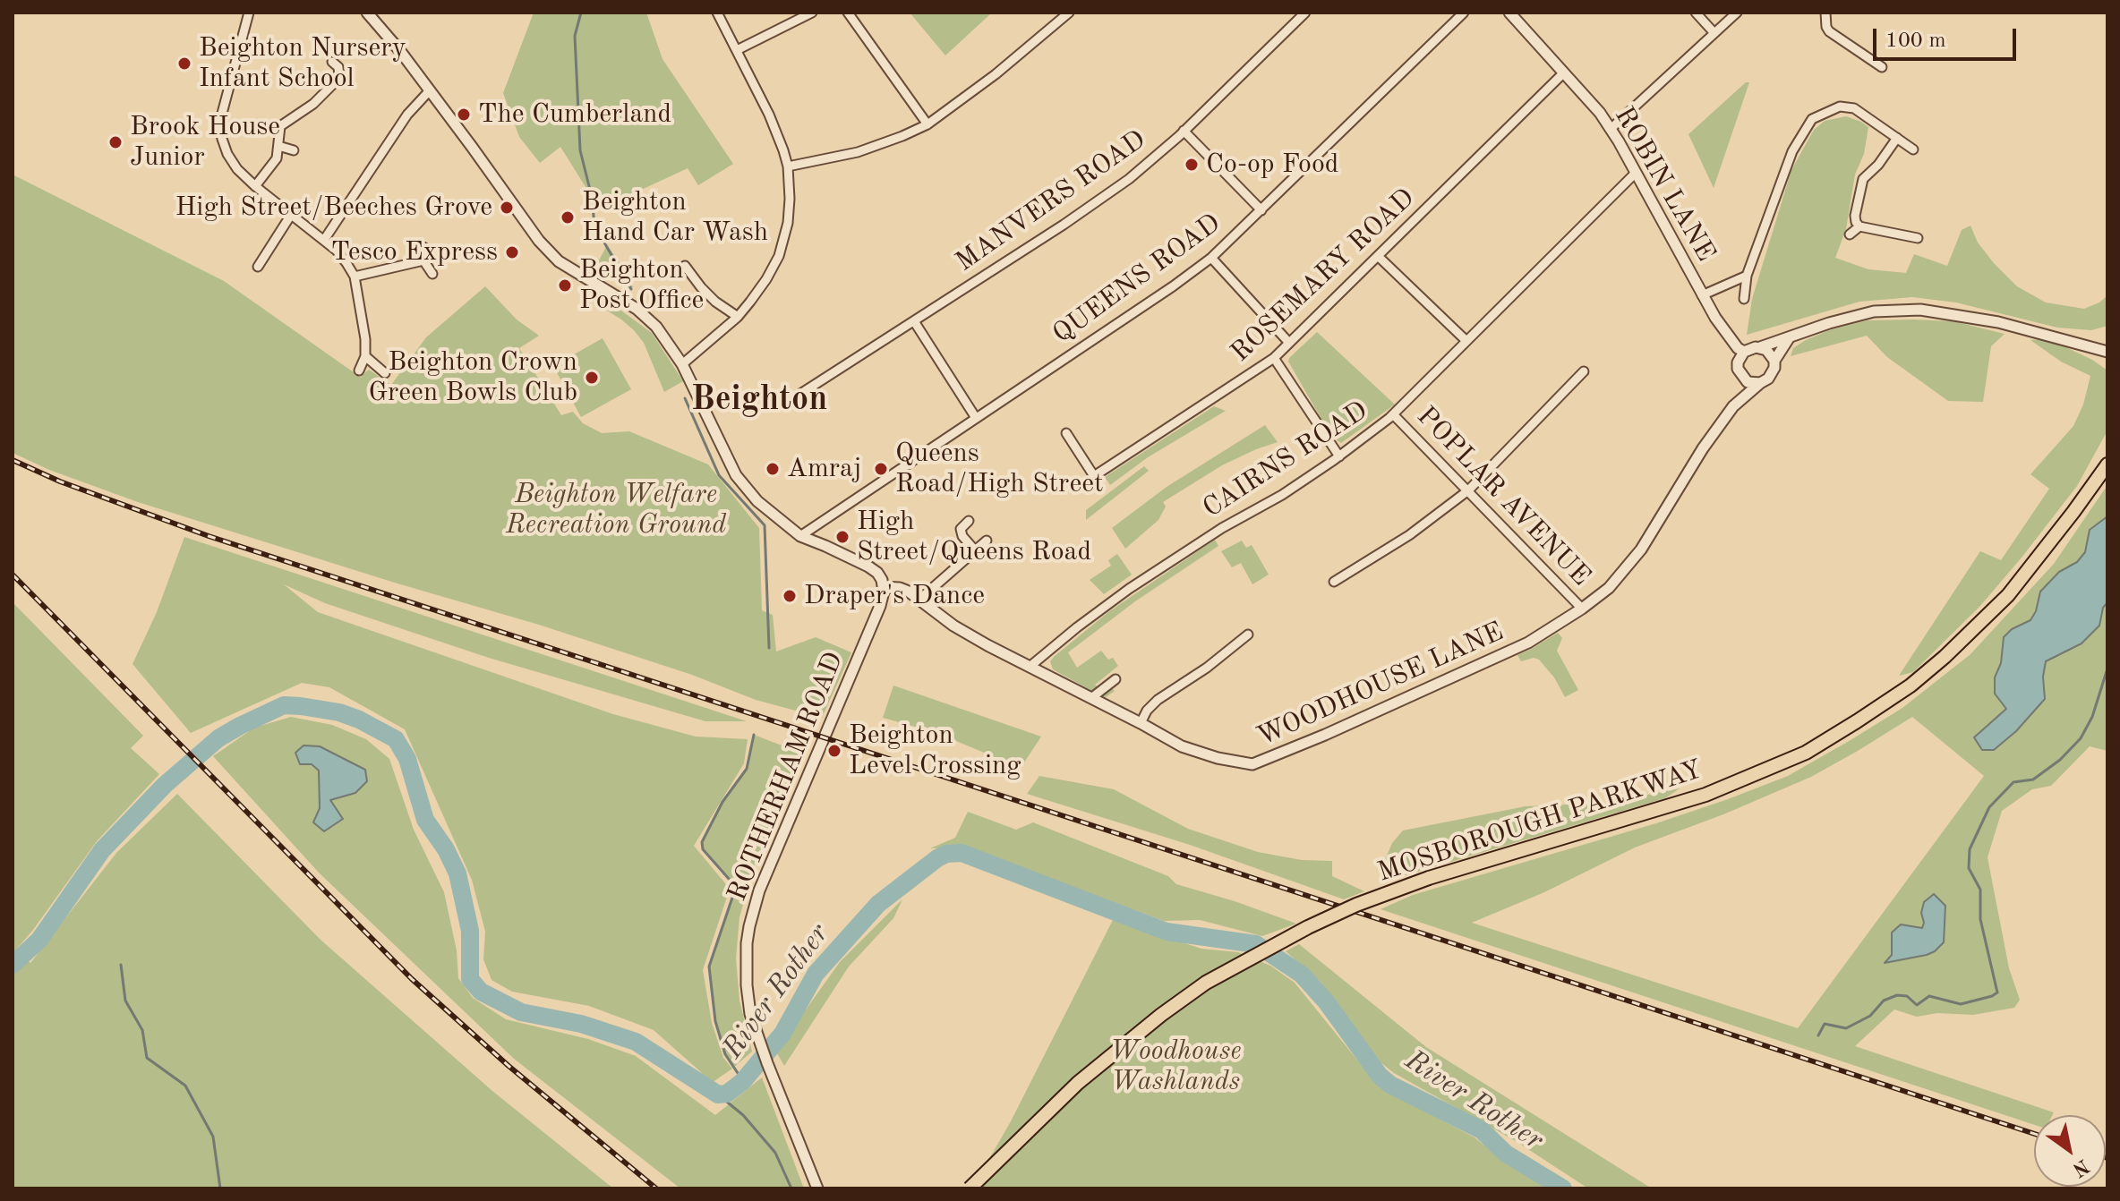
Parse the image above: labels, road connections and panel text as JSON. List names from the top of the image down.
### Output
{
  "streets": {
    "highway": ["MOSBOROUGH PARKWAY"],
    "street": [
      "ROBIN LANE",
      "MANVERS ROAD",
      "ROSEMARY ROAD",
      "QUEENS ROAD",
      "CAIRNS ROAD",
      "POPLAR AVENUE",
      "WOODHOUSE LANE",
      "ROTHERHAM ROAD"
    ]
  },
  "crossings": [
    ["ROBIN LANE", "ROSEMARY ROAD"],
    ["ROBIN LANE", "CAIRNS ROAD"],
    ["ROBIN LANE", "WOODHOUSE LANE"],
    ["CAIRNS ROAD", "POPLAR AVENUE"],
    ["CAIRNS ROAD", "WOODHOUSE LANE"],
    ["POPLAR AVENUE", "WOODHOUSE LANE"],
    ["WOODHOUSE LANE", "ROTHERHAM ROAD"]
  ],
  "districts": ["Beighton"],
  "water": ["River Rother"],
  "parks": ["Beighton Welfare Recreation Ground", "Woodhouse Washlands"],
  "places": [
    "Beighton Nursery Infant School",
    "The Cumberland",
    "Brook House Junior",
    "Co-op Food",
    "High Street/Beeches Grove",
    "Beighton Hand Car Wash",
    "Tesco Express",
    "Beighton Post Office",
    "Beighton Crown Green Bowls Club",
    "Amraj",
    "Queens Road/High Street",
    "High Street/Queens Road",
    "Draper's Dance",
    "Beighton Level Crossing"
  ],
  "scale_bar": "100 m",
  "north": "bottom right"
}
